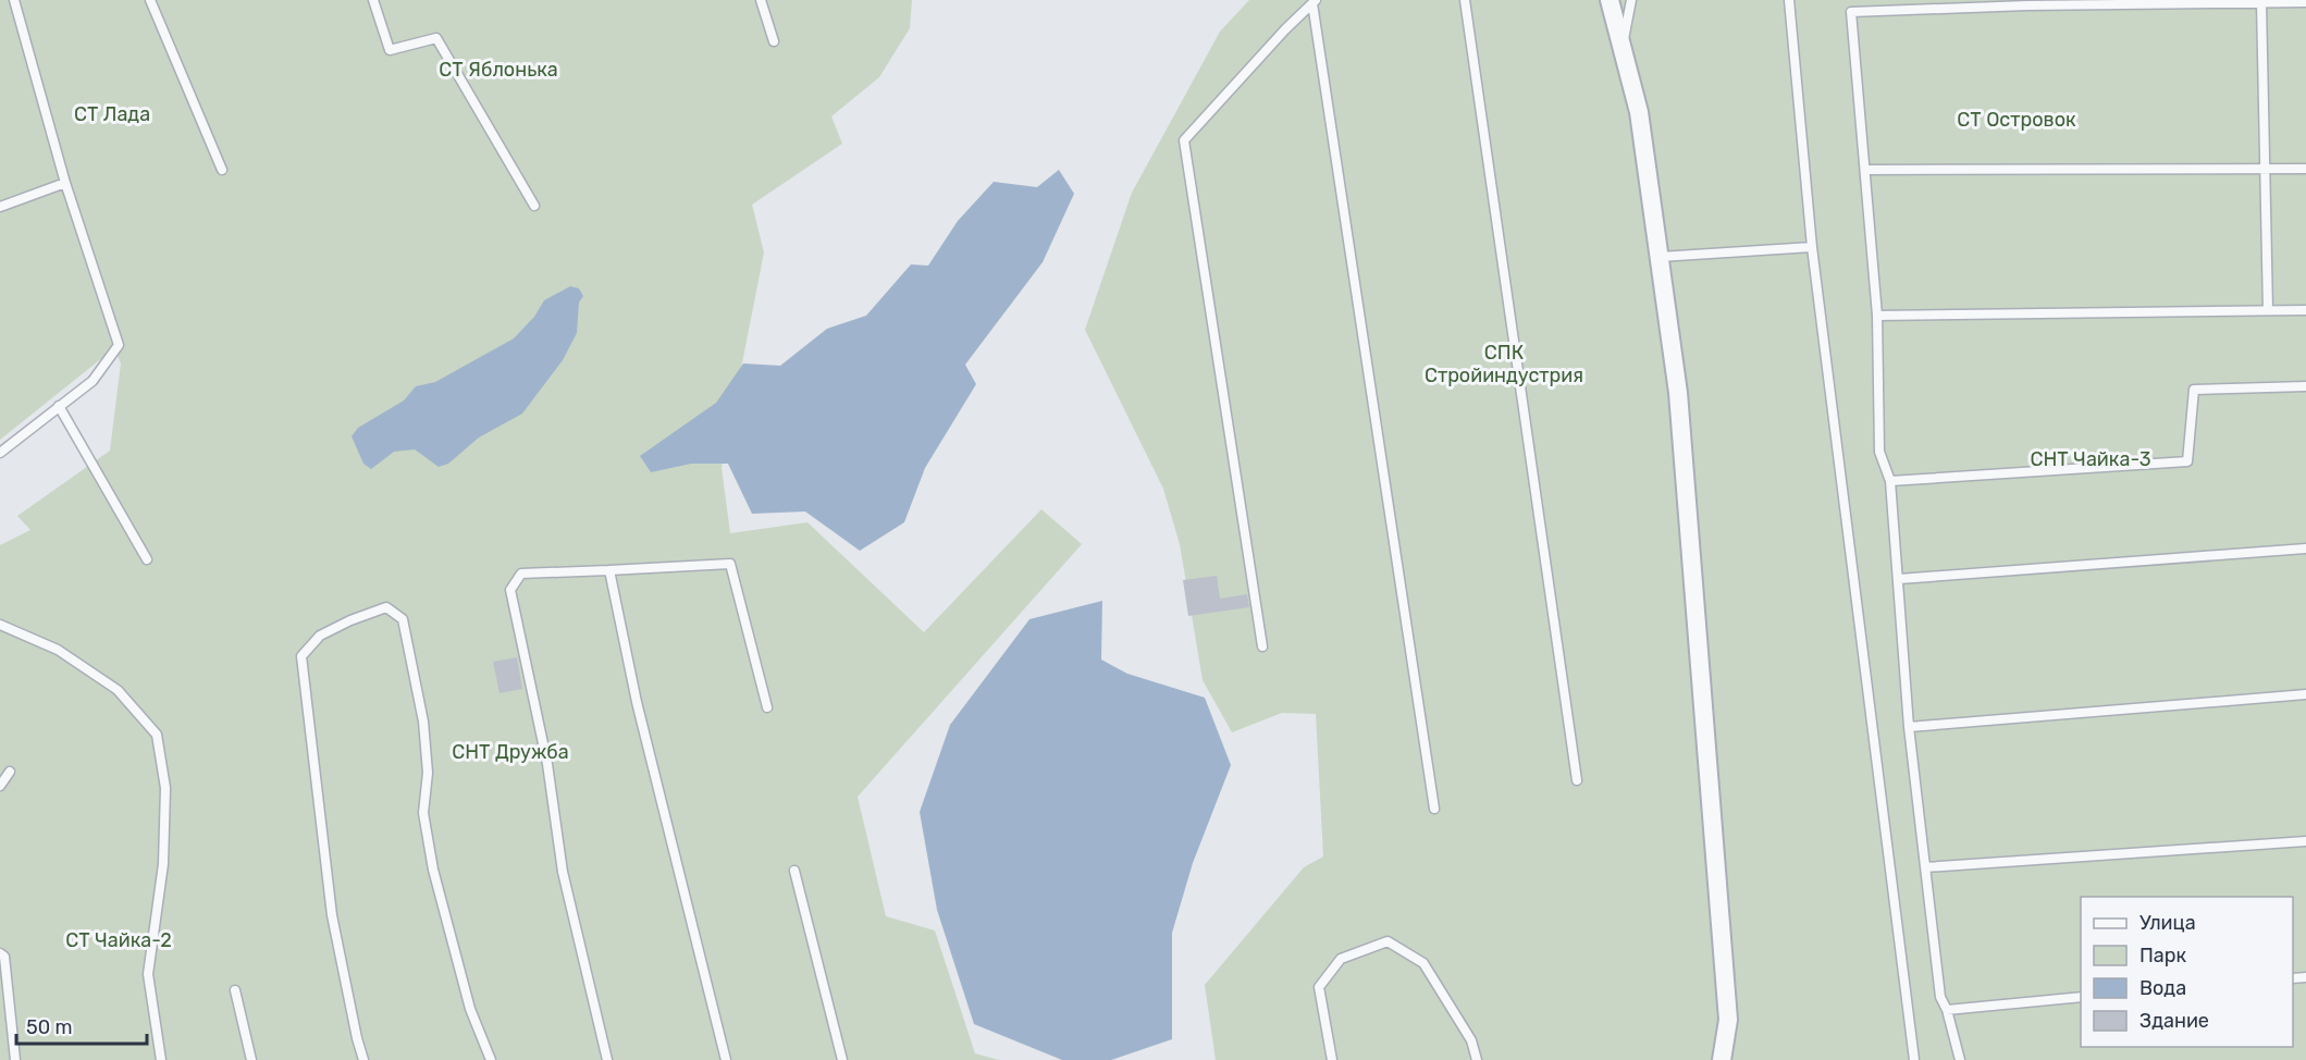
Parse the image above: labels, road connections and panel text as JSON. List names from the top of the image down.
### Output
{
  "parks": [
    "СТ Яблонька",
    "СТ Лада",
    "СТ Островок",
    "СПК Стройиндустрия",
    "СНТ Чайка-3",
    "СНТ Дружба",
    "СТ Чайка-2"
  ],
  "legend": [
    "Улица",
    "Парк",
    "Вода",
    "Здание"
  ],
  "scale_bar": "50 m"
}
